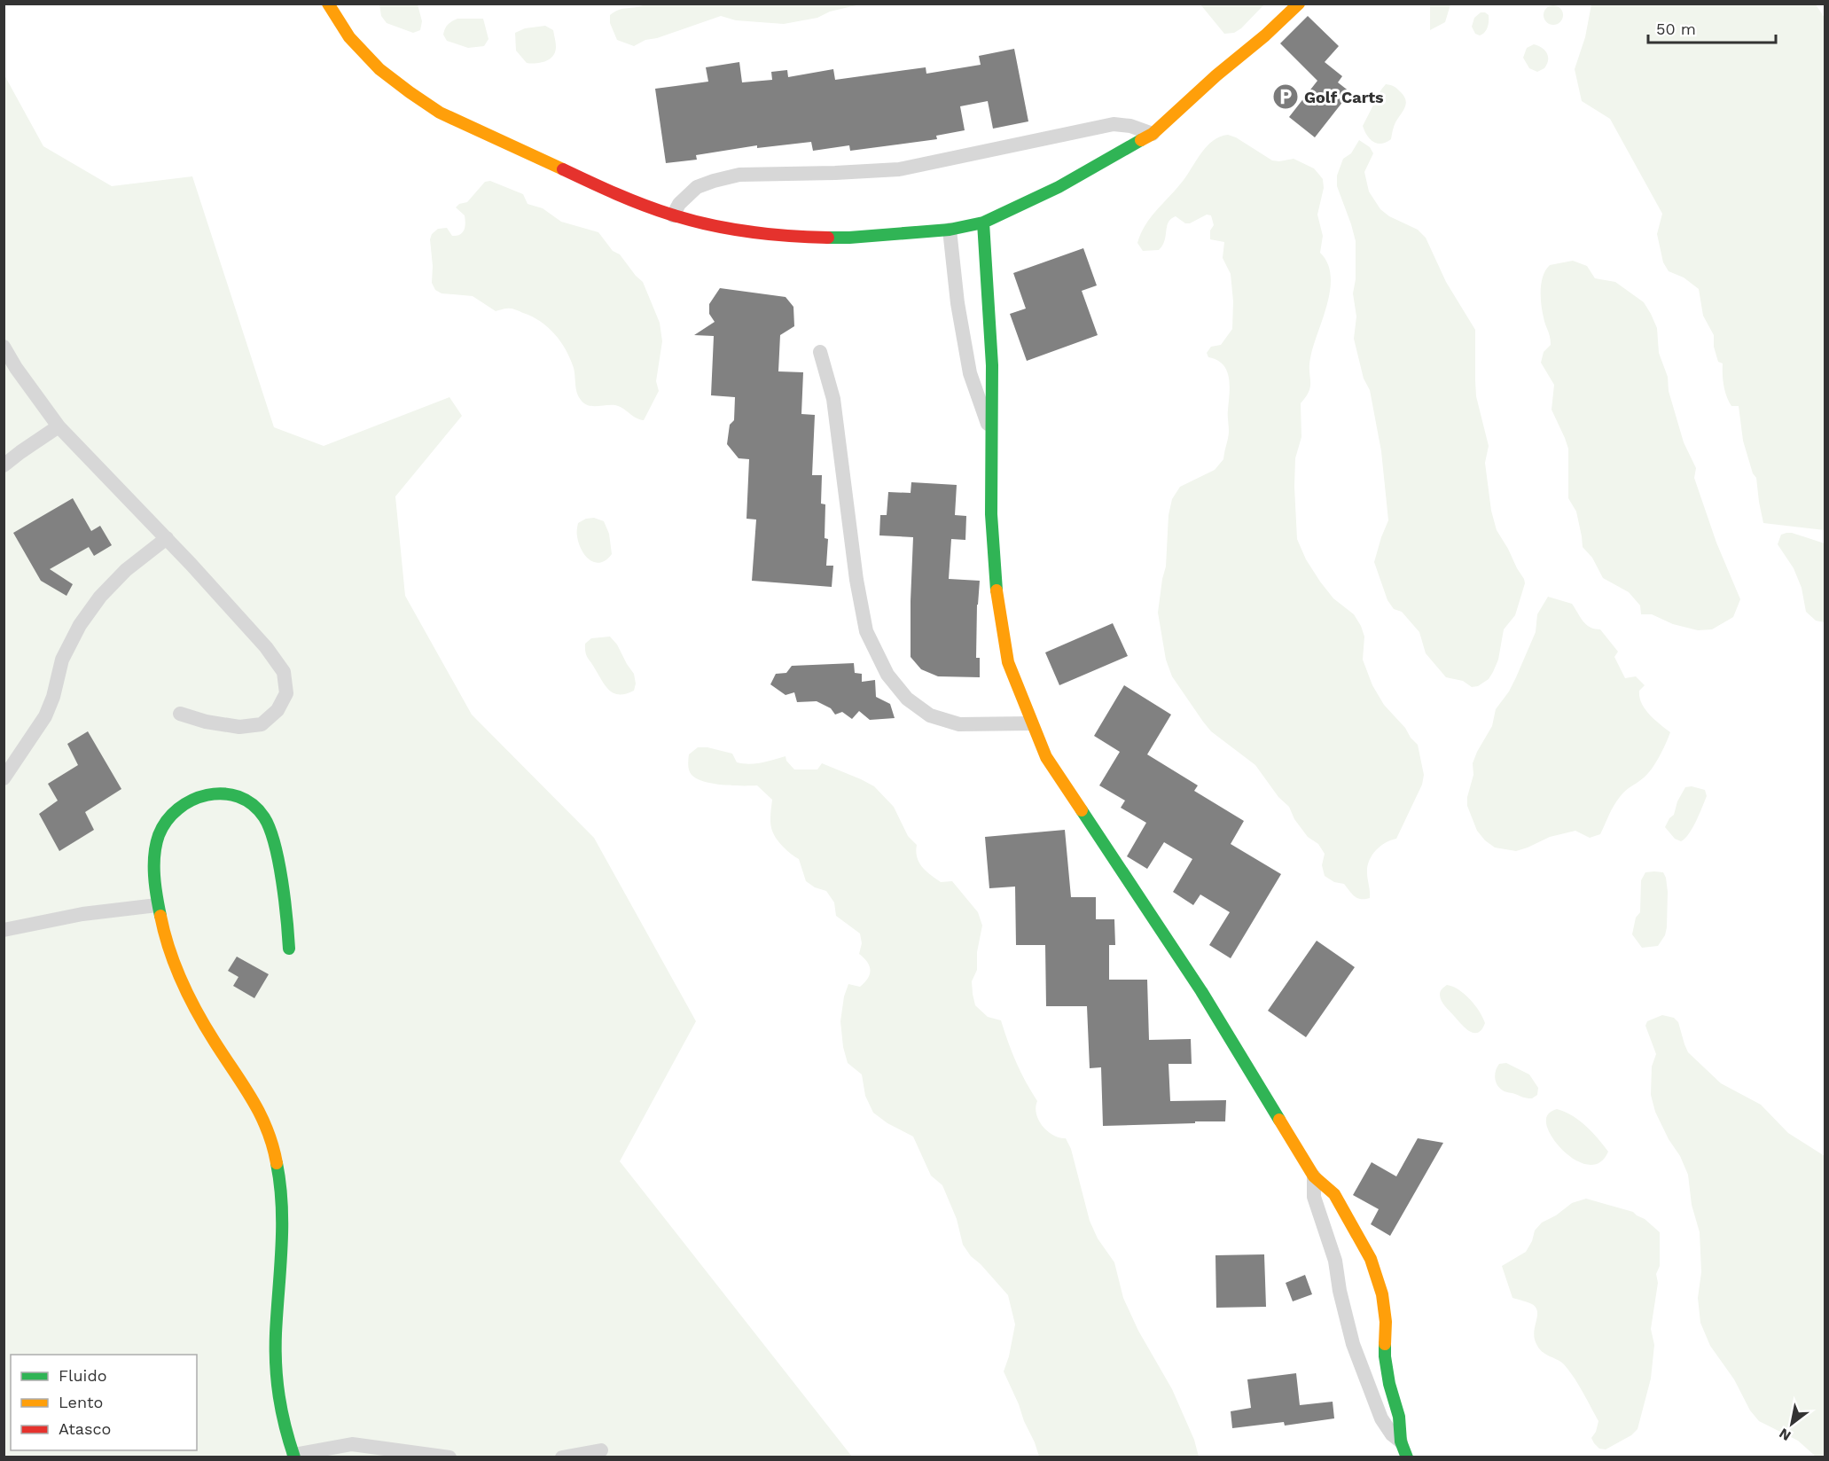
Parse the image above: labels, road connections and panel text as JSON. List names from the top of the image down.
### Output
{
  "places": {
    "parking": ["Golf Carts"]
  },
  "legend": ["Fluido", "Lento", "Atasco"],
  "scale_bar": "50 m",
  "north": "bottom left"
}
